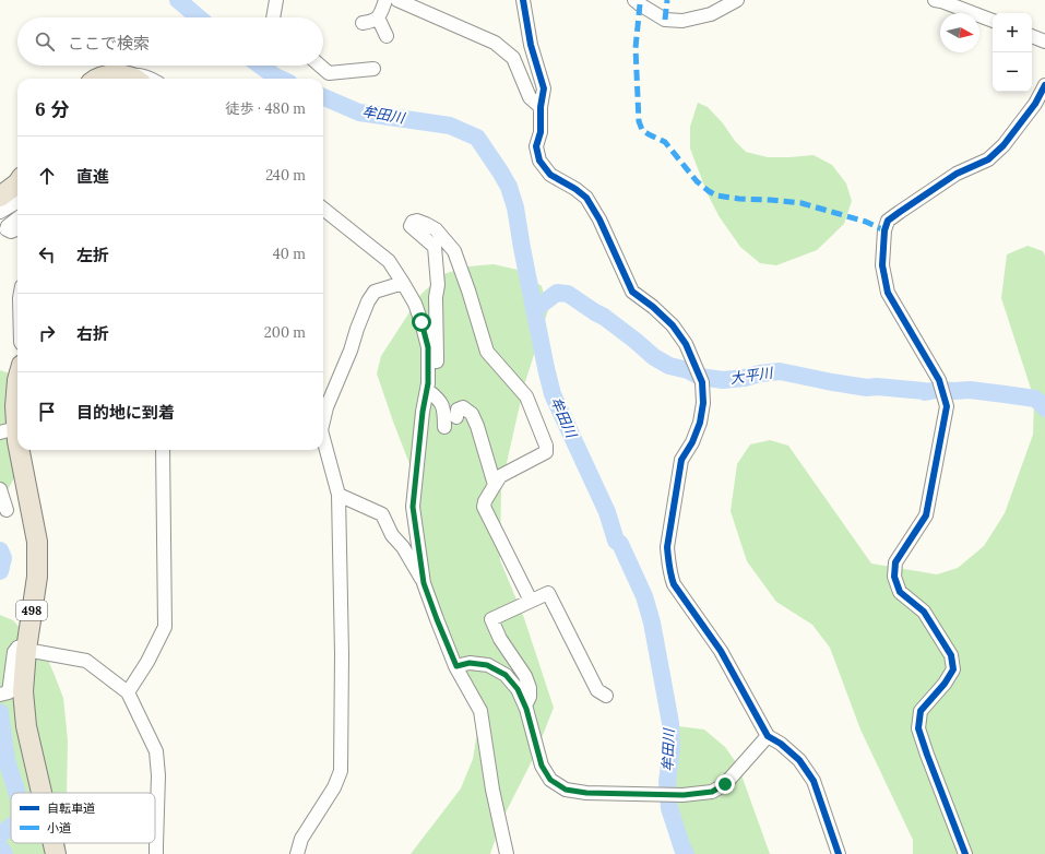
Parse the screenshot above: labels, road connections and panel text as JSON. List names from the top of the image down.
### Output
{
  "streets": {
    "highway": ["498"]
  },
  "water": ["牟田川", "大平川"],
  "legend": ["自転車道", "小道"],
  "north": "right",
  "page": {
    "map_buttons": ["+", "−"],
    "search": "ここで検索",
    "heading": ["6 分", "徒歩 · 480 m"],
    "list": [
      ["直進", "240 m"],
      ["左折", "40 m"],
      ["右折", "200 m"],
      "目的地に到着"
    ]
  }
}
